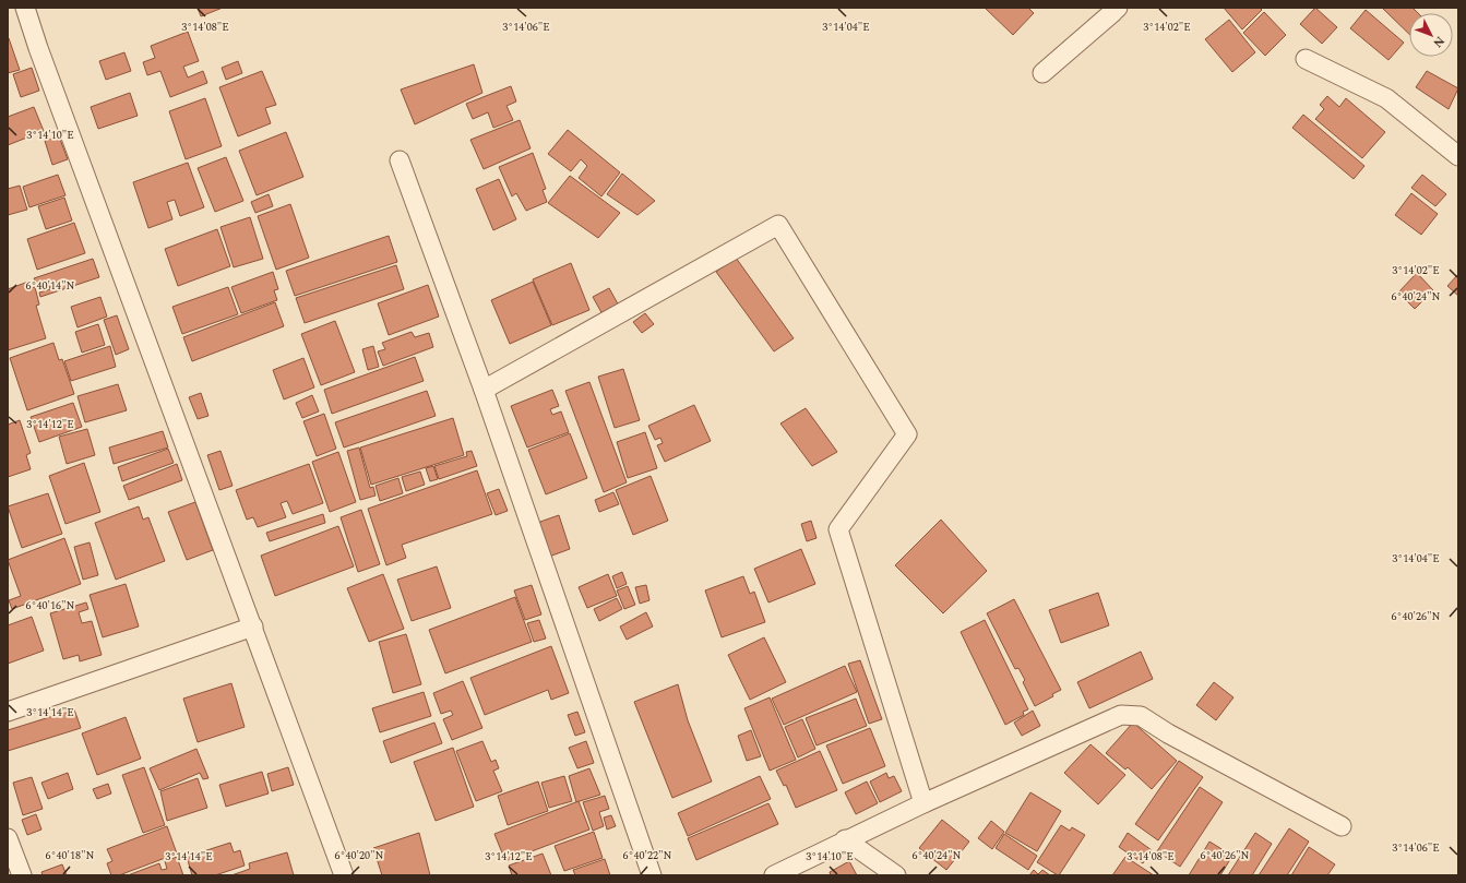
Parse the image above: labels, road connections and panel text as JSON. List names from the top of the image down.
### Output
{
  "north": "bottom right",
  "coordinates": [
    "3°14'08\"E",
    "3°14'02\"E",
    "3°14'06\"E",
    "3°14'04\"E",
    "3°14'10\"E",
    "6°40'14\"N",
    "6°40'24\"N",
    "3°14'12\"E",
    "6°40'16\"N",
    "6°40'26\"N",
    "3°14'14\"E",
    "6°40'18\"N",
    "6°40'20\"N",
    "6°40'22\"N"
  ]
}
